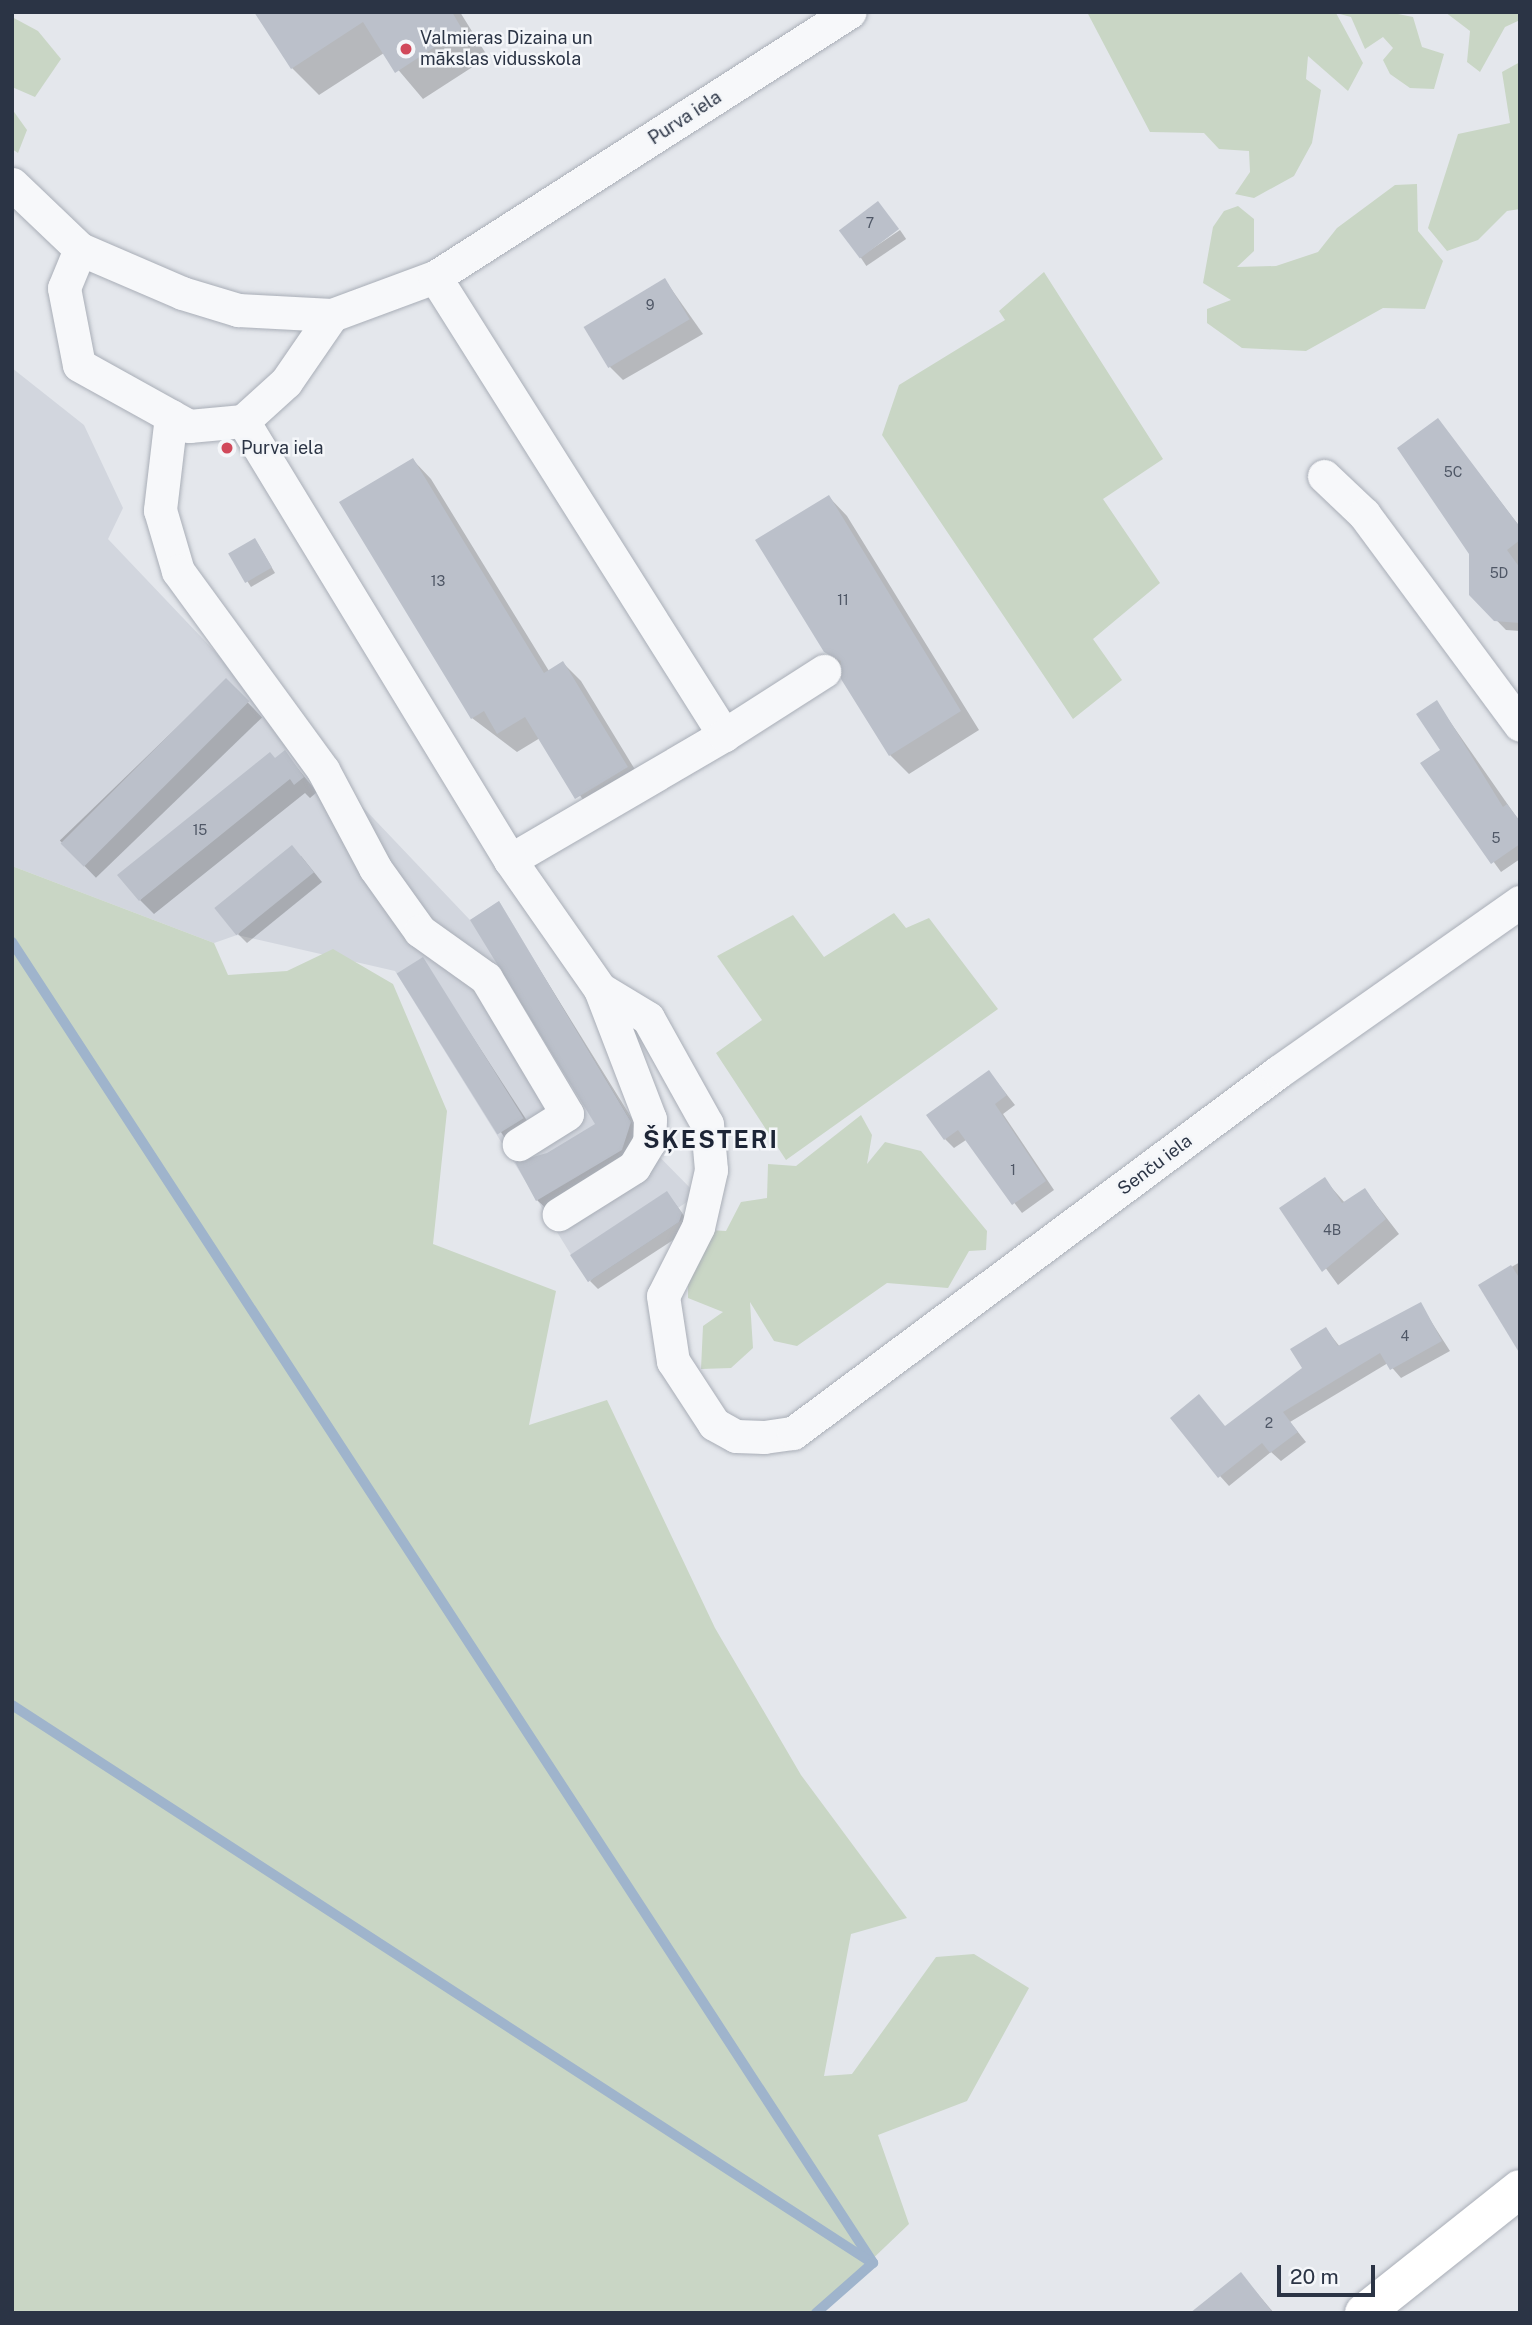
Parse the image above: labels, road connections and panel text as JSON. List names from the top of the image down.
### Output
{
  "streets": {
    "street": ["Purva iela", "Senču iela"]
  },
  "districts": ["ŠĶESTERI"],
  "places": ["Valmieras Dizaina un mākslas vidusskola", "Purva iela"],
  "house_numbers": [
    "7",
    "9",
    "5C",
    "5D",
    "13",
    "11",
    "15",
    "5",
    "1",
    "4B",
    "4",
    "2"
  ],
  "scale_bar": "20 m"
}
